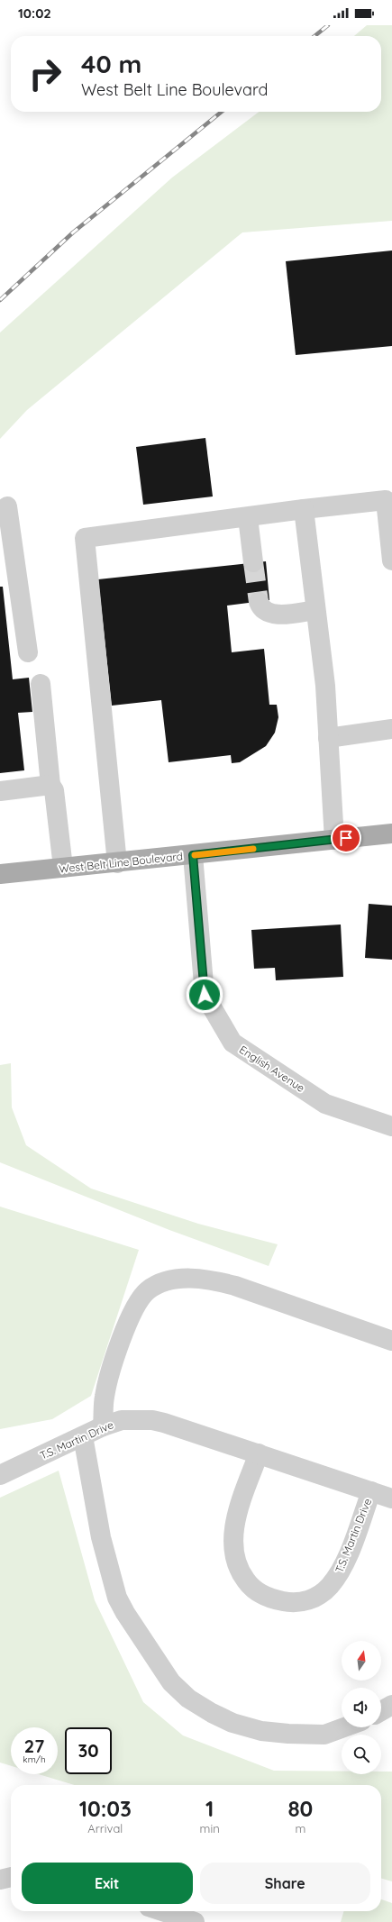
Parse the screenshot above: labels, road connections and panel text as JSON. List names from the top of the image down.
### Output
{
  "streets": {
    "main road": ["West Belt Line Boulevard"],
    "street": ["English Avenue", "T.S. Martin Drive"]
  },
  "crossings": [
    ["West Belt Line Boulevard", "English Avenue"]
  ],
  "north": "top",
  "page": {
    "status": "10:02",
    "turn": ["40 m", "West Belt Line Boulevard"],
    "speed": "27 km/h",
    "limit": "30",
    "eta": [
      "10:03",
      "Arrival",
      "1",
      "min",
      "80",
      "m"
    ],
    "buttons": ["Exit", "Share"]
  }
}
